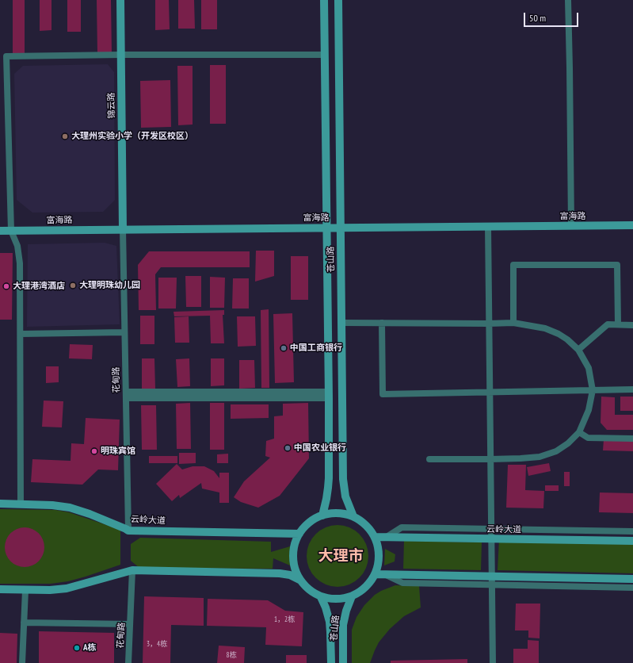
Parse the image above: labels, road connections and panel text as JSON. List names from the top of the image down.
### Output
{
  "streets": {
    "street": [
      "锦云路",
      "富海路",
      "苍山路",
      "花甸路",
      "云岭大道"
    ]
  },
  "crossings": [
    ["锦云路", "富海路"],
    ["锦云路", "花甸路"],
    ["富海路", "苍山路"],
    ["富海路", "花甸路"],
    ["苍山路", "云岭大道"],
    ["花甸路", "云岭大道"]
  ],
  "districts": ["大理市"],
  "places": [
    "大理州实验小学（开发区校区）",
    "大理明珠幼儿园",
    "大理港湾酒店",
    "中国工商银行",
    "中国农业银行",
    "明珠宾馆",
    "A栋"
  ],
  "house_numbers": ["1，2栋", "3，4栋", "8栋"],
  "scale_bar": "50 m"
}
